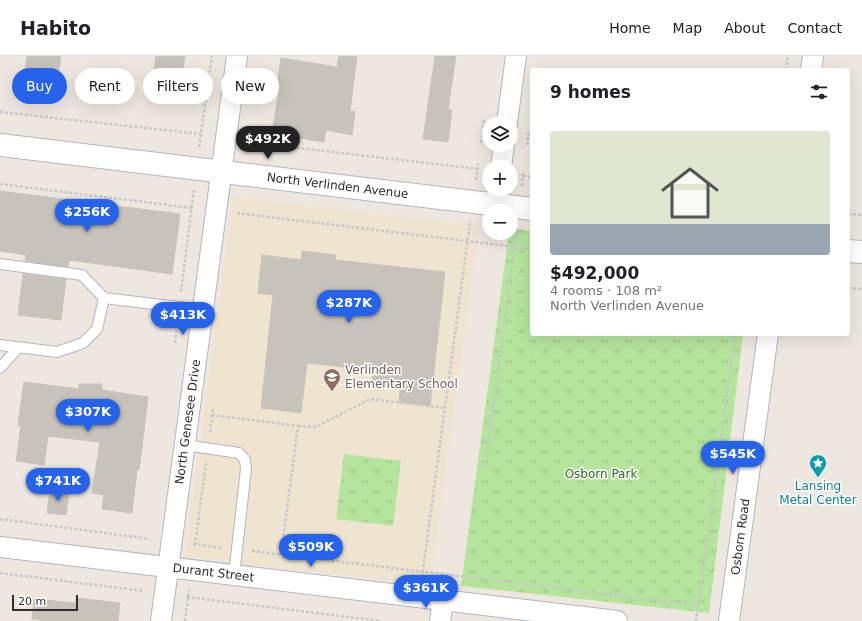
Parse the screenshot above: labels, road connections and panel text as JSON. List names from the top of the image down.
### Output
{
  "streets": {
    "street": [
      "North Verlinden Avenue",
      "North Genesee Drive",
      "Osborn Road",
      "Durant Street"
    ]
  },
  "crossings": [
    ["North Verlinden Avenue", "North Genesee Drive"],
    ["North Genesee Drive", "Durant Street"]
  ],
  "parks": ["Osborn Park"],
  "places": {
    "school or university": ["Verlinden Elementary School"],
    "place": ["Lansing Metal Center"]
  },
  "scale_bar": "20 m",
  "page": {
    "header": "Habito",
    "nav": [
      "Home",
      "Map",
      "About",
      "Contact"
    ],
    "chip": [
      "Buy",
      "Rent",
      "Filters",
      "New"
    ],
    "heading": "9 homes",
    "map_buttons": ["+", "−"],
    "list": [
      {
        "name": "$492,000",
        "note": "4 rooms · 108 m² · North Verlinden Avenue"
      }
    ],
    "price": [
      "$492K",
      "$256K",
      "$287K",
      "$413K",
      "$307K",
      "$545K",
      "$741K",
      "$509K",
      "$361K"
    ],
    "scale": "20 m"
  }
}
